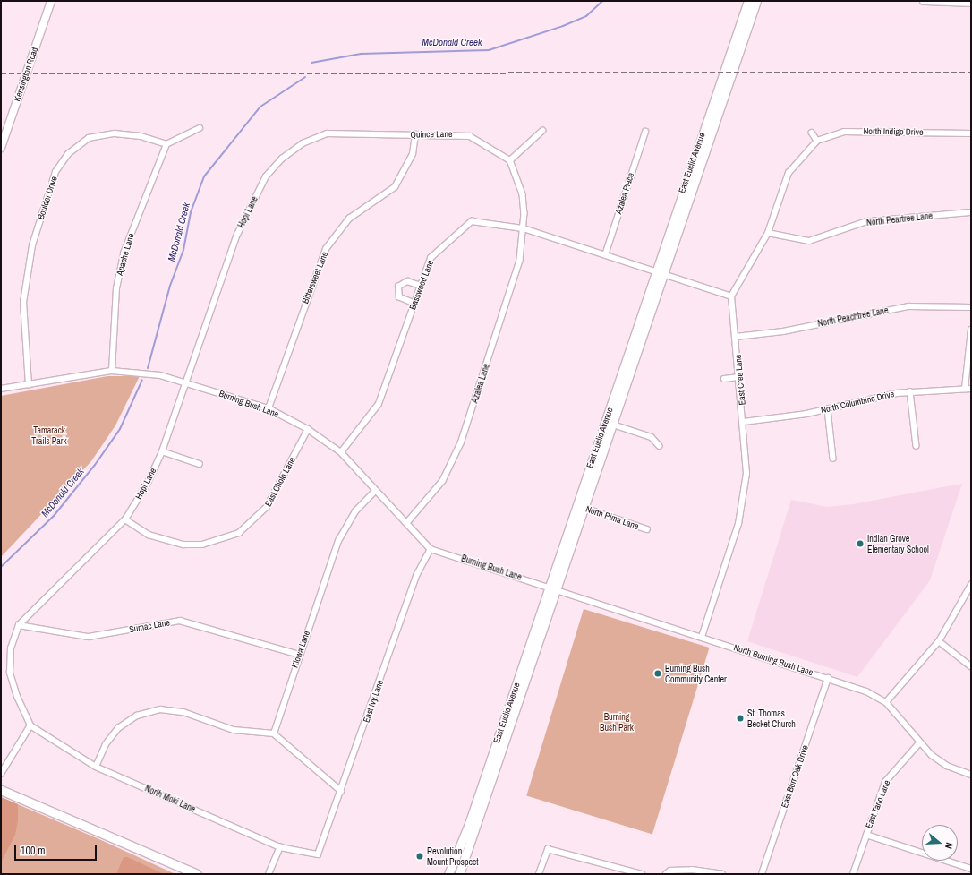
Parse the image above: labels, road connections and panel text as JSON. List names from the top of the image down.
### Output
{
  "streets": {
    "main road": ["Kensington Road", "East Euclid Avenue"],
    "street": [
      "North Indigo Drive",
      "Quince Lane",
      "Azalea Place",
      "Boulder Drive",
      "Hopi Lane",
      "North Peartree Lane",
      "Apache Lane",
      "Bittersweet Lane",
      "Basswood Lane",
      "North Peachtree Lane",
      "East Cree Lane",
      "Azalea Lane",
      "North Columbine Drive",
      "Burning Bush Lane",
      "East Cholo Lane",
      "North Pima Lane",
      "Sumac Lane",
      "Kiowa Lane",
      "North Burning Bush Lane",
      "East Ivy Lane",
      "East Burr Oak Drive",
      "North Moki Lane",
      "East Tano Lane"
    ]
  },
  "crossings": [
    ["Quince Lane", "Hopi Lane"],
    ["Quince Lane", "Bittersweet Lane"],
    ["East Euclid Avenue", "Basswood Lane"],
    ["East Euclid Avenue", "Burning Bush Lane"],
    ["East Euclid Avenue", "North Pima Lane"],
    ["East Euclid Avenue", "North Burning Bush Lane"],
    ["Azalea Place", "Basswood Lane"],
    ["Boulder Drive", "Apache Lane"],
    ["Boulder Drive", "Burning Bush Lane"],
    ["Hopi Lane", "Burning Bush Lane"],
    ["Hopi Lane", "East Cholo Lane"],
    ["Hopi Lane", "Sumac Lane"],
    ["Hopi Lane", "North Moki Lane"],
    ["Apache Lane", "Burning Bush Lane"],
    ["Bittersweet Lane", "Burning Bush Lane"],
    ["Basswood Lane", "East Cree Lane"],
    ["Basswood Lane", "Azalea Lane"],
    ["Basswood Lane", "Burning Bush Lane"],
    ["North Peachtree Lane", "East Cree Lane"],
    ["East Cree Lane", "North Columbine Drive"],
    ["East Cree Lane", "North Burning Bush Lane"],
    ["Azalea Lane", "Burning Bush Lane"],
    ["Burning Bush Lane", "East Cholo Lane"],
    ["Burning Bush Lane", "Kiowa Lane"],
    ["Burning Bush Lane", "North Burning Bush Lane"],
    ["Burning Bush Lane", "East Ivy Lane"],
    ["Sumac Lane", "Kiowa Lane"],
    ["North Burning Bush Lane", "East Burr Oak Drive"],
    ["North Burning Bush Lane", "East Tano Lane"],
    ["East Ivy Lane", "North Moki Lane"]
  ],
  "water": ["McDonald Creek"],
  "parks": ["Tamarack Trails Park", "Burning Bush Park"],
  "places": [
    "Indian Grove Elementary School",
    "Burning Bush Community Center",
    "St. Thomas Becket Church",
    "Revolution Mount Prospect"
  ],
  "scale_bar": "100 m",
  "north": "right"
}
